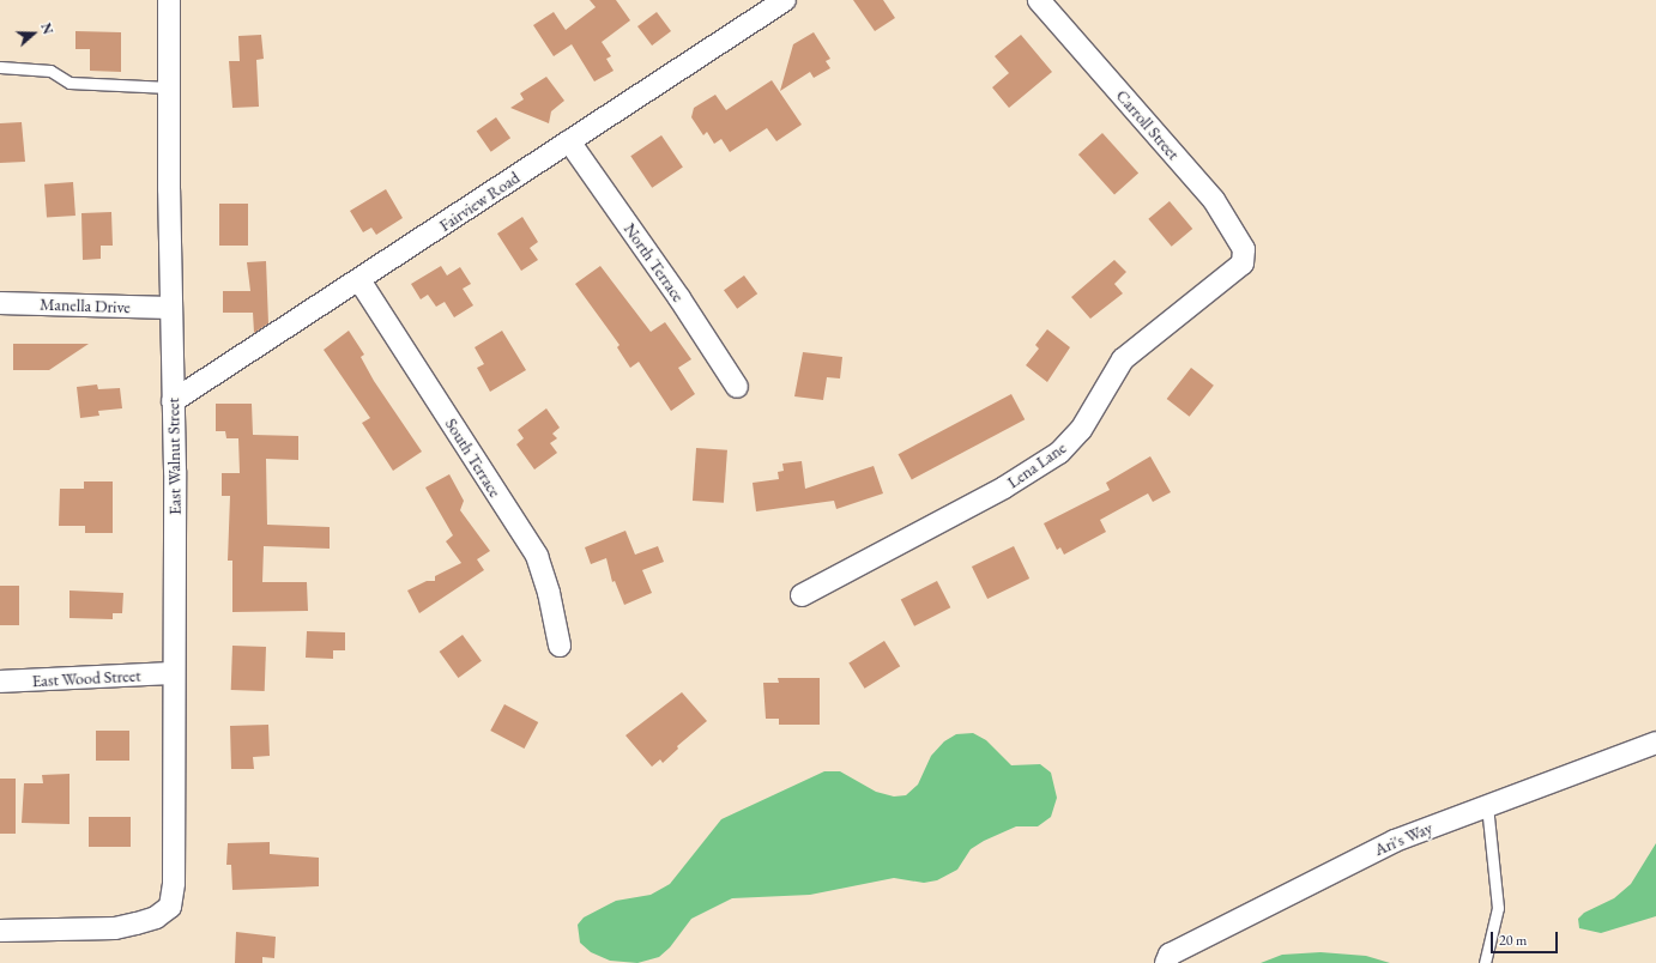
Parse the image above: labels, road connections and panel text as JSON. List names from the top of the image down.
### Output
{
  "streets": {
    "street": [
      "Carroll Street",
      "Fairview Road",
      "North Terrace",
      "Manella Drive",
      "East Walnut Street",
      "South Terrace",
      "Lena Lane",
      "East Wood Street",
      "Ari's Way"
    ]
  },
  "crossings": [
    ["Carroll Street", "Lena Lane"],
    ["Fairview Road", "North Terrace"],
    ["Fairview Road", "East Walnut Street"],
    ["Fairview Road", "South Terrace"],
    ["Manella Drive", "East Walnut Street"],
    ["East Walnut Street", "East Wood Street"]
  ],
  "scale_bar": "20 m",
  "north": "right"
}
